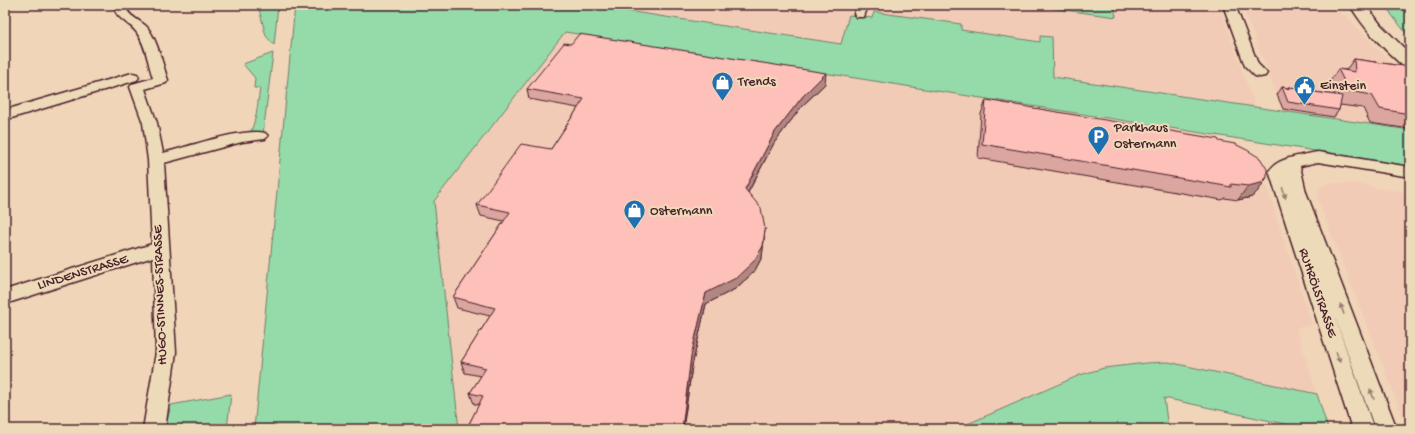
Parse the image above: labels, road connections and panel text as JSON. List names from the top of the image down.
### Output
{
  "streets": {
    "street": ["LINDENSTRASSE", "RUHRÖLSTRASSE", "HUGO-STINNES-STRASSE"]
  },
  "crossings": [
    ["LINDENSTRASSE", "HUGO-STINNES-STRASSE"]
  ],
  "places": {
    "shop": ["Trends", "Ostermann"],
    "public building": ["Einstein"],
    "parking": ["Parkhaus Ostermann"]
  }
}
